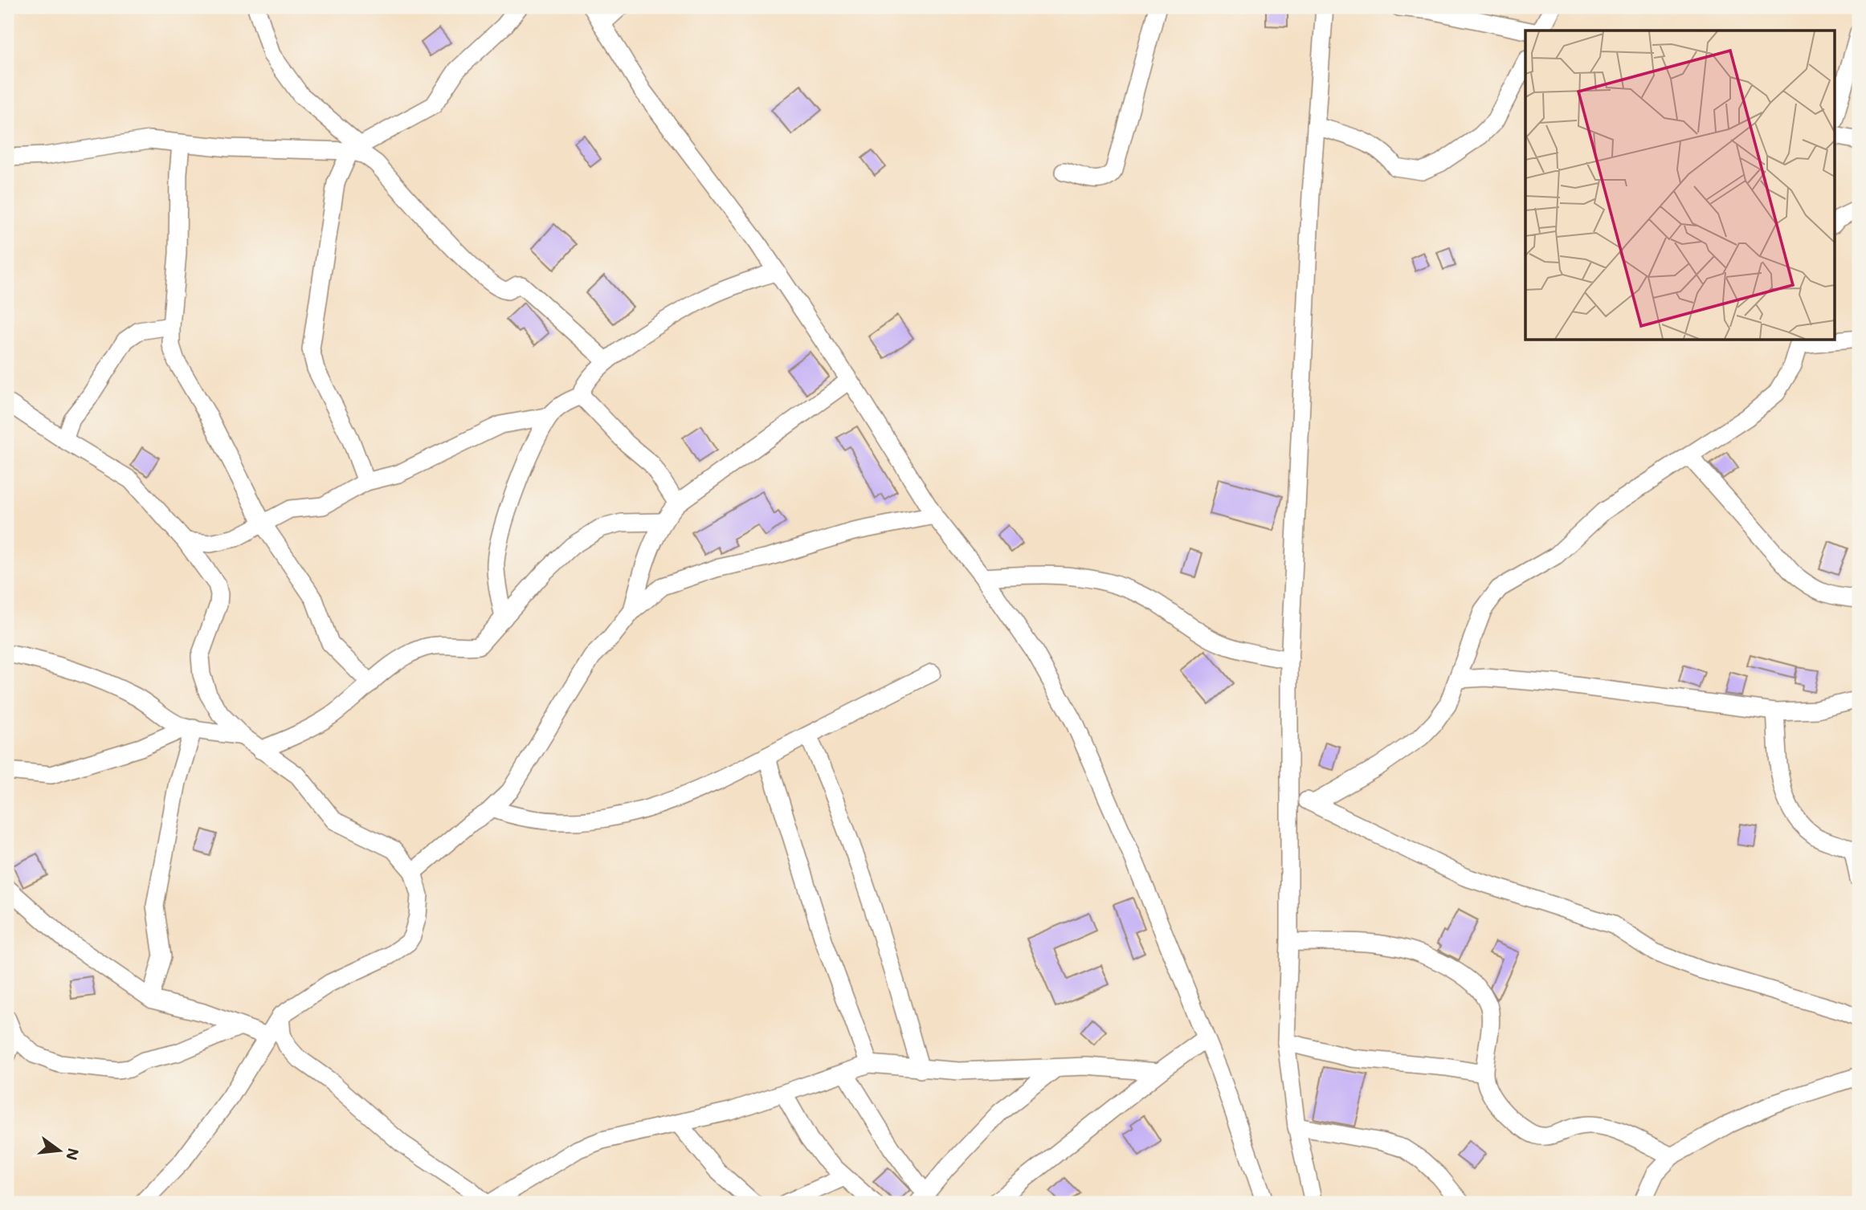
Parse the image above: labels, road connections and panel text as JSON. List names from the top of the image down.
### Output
{
  "north": "right"
}
